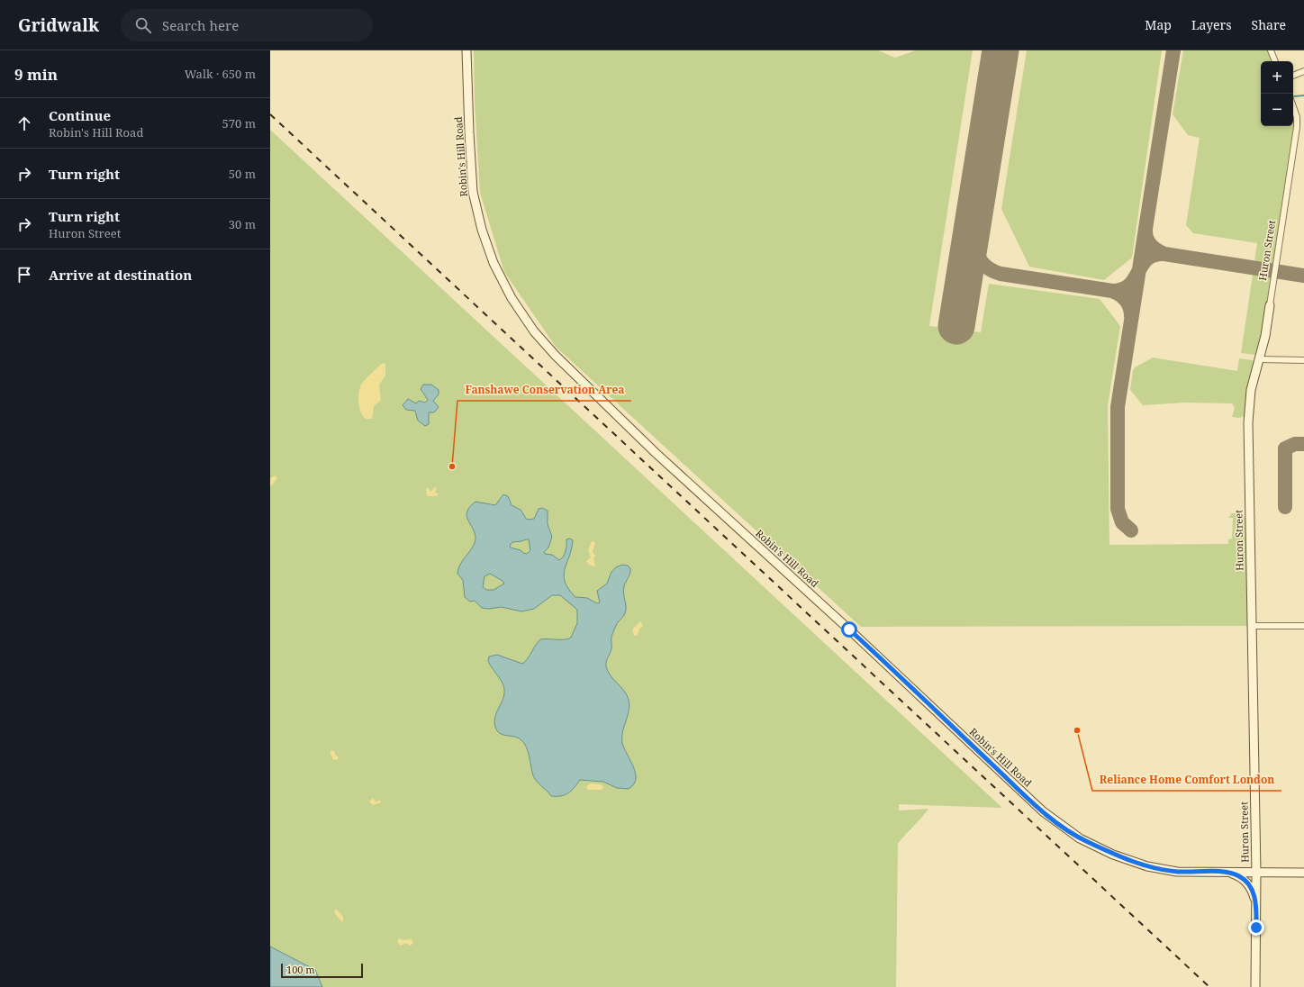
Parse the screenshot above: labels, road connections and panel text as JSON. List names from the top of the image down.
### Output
{
  "streets": {
    "main road": ["Robin's Hill Road", "Huron Street"]
  },
  "crossings": [
    ["Robin's Hill Road", "Huron Street"]
  ],
  "places": ["Fanshawe Conservation Area", "Reliance Home Comfort London"],
  "scale_bar": "100 m",
  "page": {
    "header": "Gridwalk",
    "search": "Search here",
    "nav": ["Map", "Layers", "Share"],
    "heading": ["9 min", "Walk · 650 m"],
    "map_buttons": ["+", "−"],
    "list": [
      ["Continue", "Robin's Hill Road", "570 m"],
      ["Turn right", "50 m"],
      ["Turn right", "Huron Street", "30 m"],
      "Arrive at destination"
    ],
    "scale": "100 m"
  }
}
